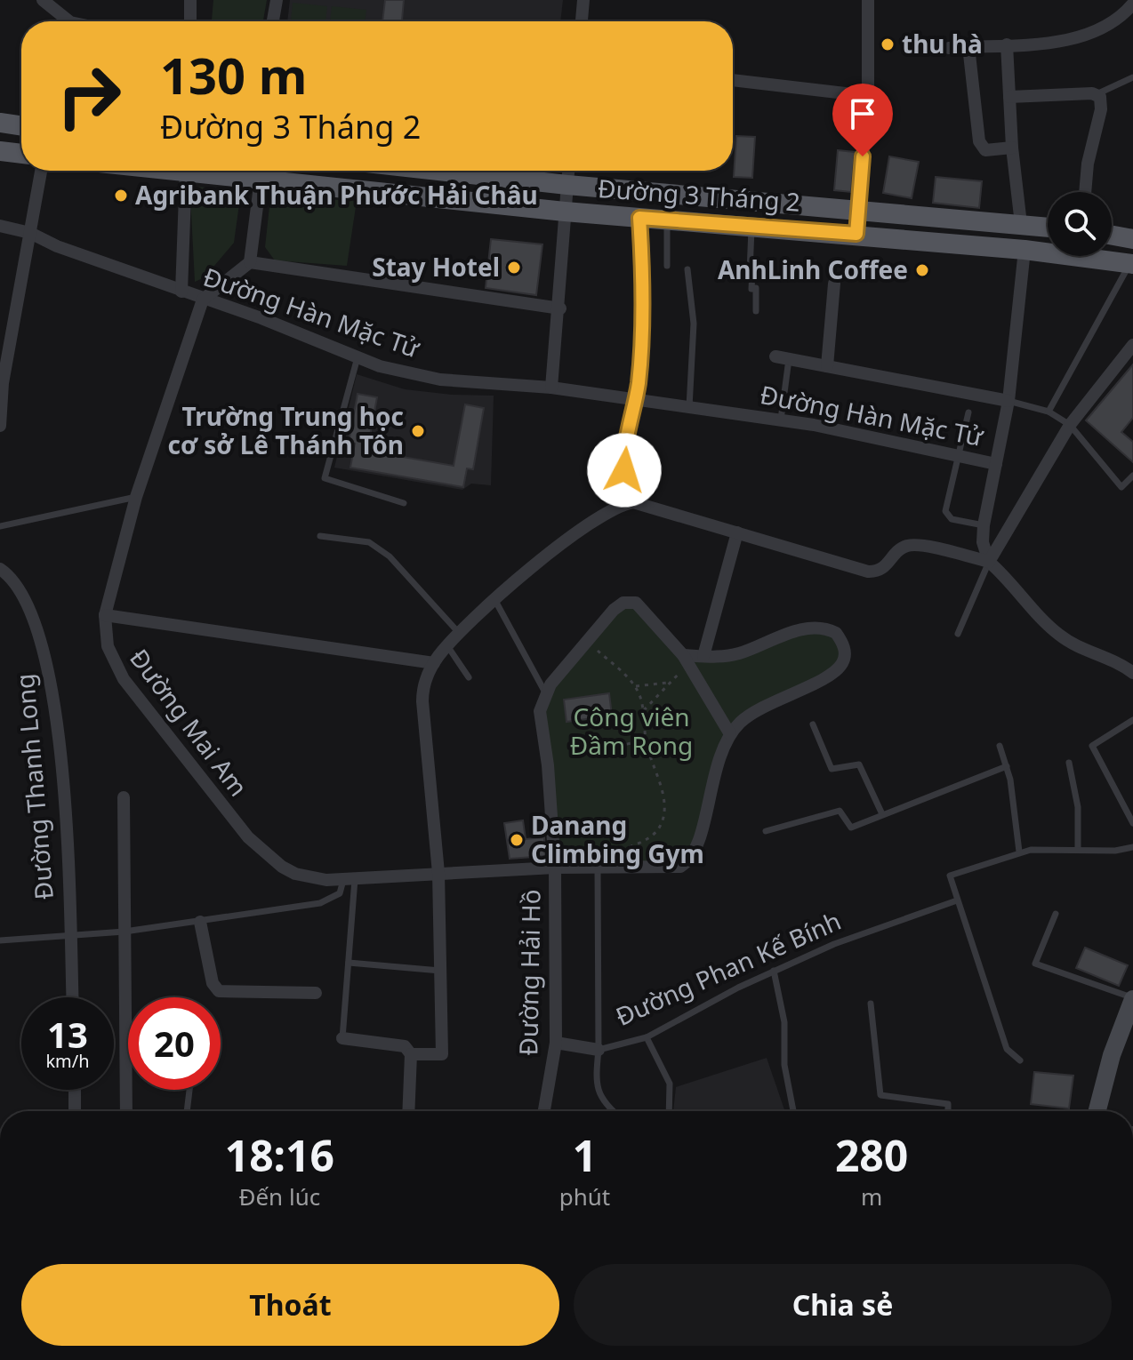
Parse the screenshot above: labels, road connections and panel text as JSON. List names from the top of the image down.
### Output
{
  "streets": {
    "main road": ["Đường 3 Tháng 2"],
    "street": [
      "Đường Hàn Mặc Tử",
      "Đường Mai Am",
      "Đường Thanh Long",
      "Đường Phan Kế Bính",
      "Đường Hải Hồ"
    ]
  },
  "crossings": [
    ["Đường Hàn Mặc Tử", "Đường Mai Am"],
    ["Đường Mai Am", "Đường Hải Hồ"],
    ["Đường Phan Kế Bính", "Đường Hải Hồ"]
  ],
  "parks": ["Công viên Đầm Rong"],
  "places": [
    "thu hà",
    "Agribank Thuận Phước Hải Châu",
    "Stay Hotel",
    "AnhLinh Coffee",
    "Trường Trung học cơ sở Lê Thánh Tôn",
    "Danang Climbing Gym"
  ],
  "page": {
    "turn": ["130 m", "Đường 3 Tháng 2"],
    "speed": "13 km/h",
    "limit": "20",
    "eta": [
      "18:16",
      "Đến lúc",
      "1",
      "phút",
      "280",
      "m"
    ],
    "buttons": ["Thoát", "Chia sẻ"]
  }
}
